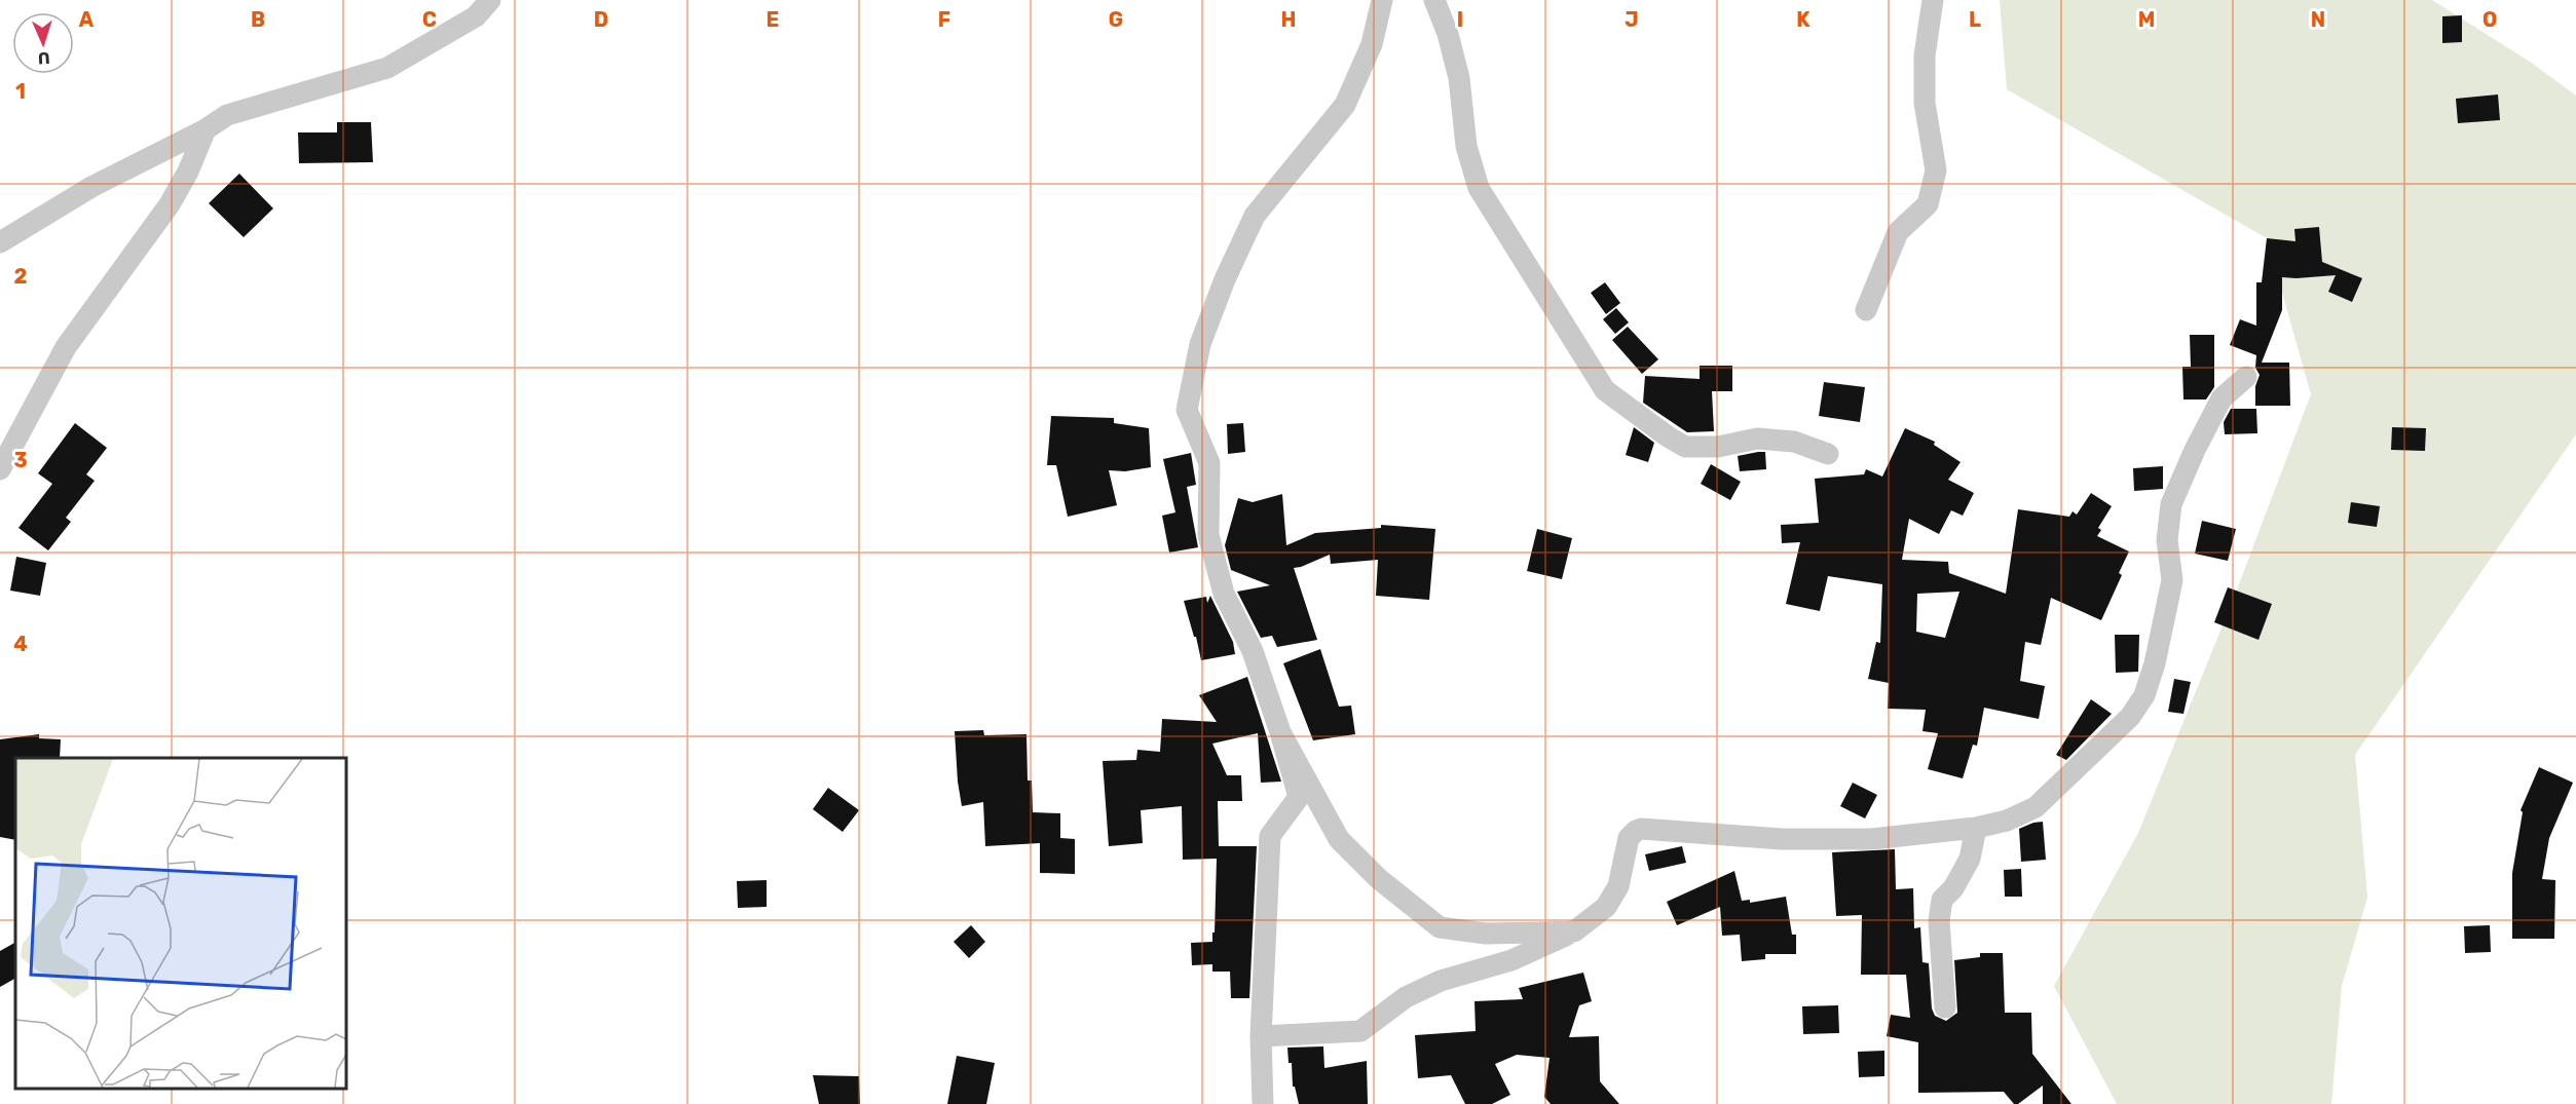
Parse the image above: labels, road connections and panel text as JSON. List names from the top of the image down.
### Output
{
  "north": "bottom",
  "grid": {
    "columns": [
      "A",
      "B",
      "C",
      "D",
      "E",
      "F",
      "G",
      "H",
      "I",
      "J",
      "K",
      "L",
      "M",
      "N",
      "O"
    ],
    "rows": [
      "1",
      "2",
      "3",
      "4"
    ]
  }
}
